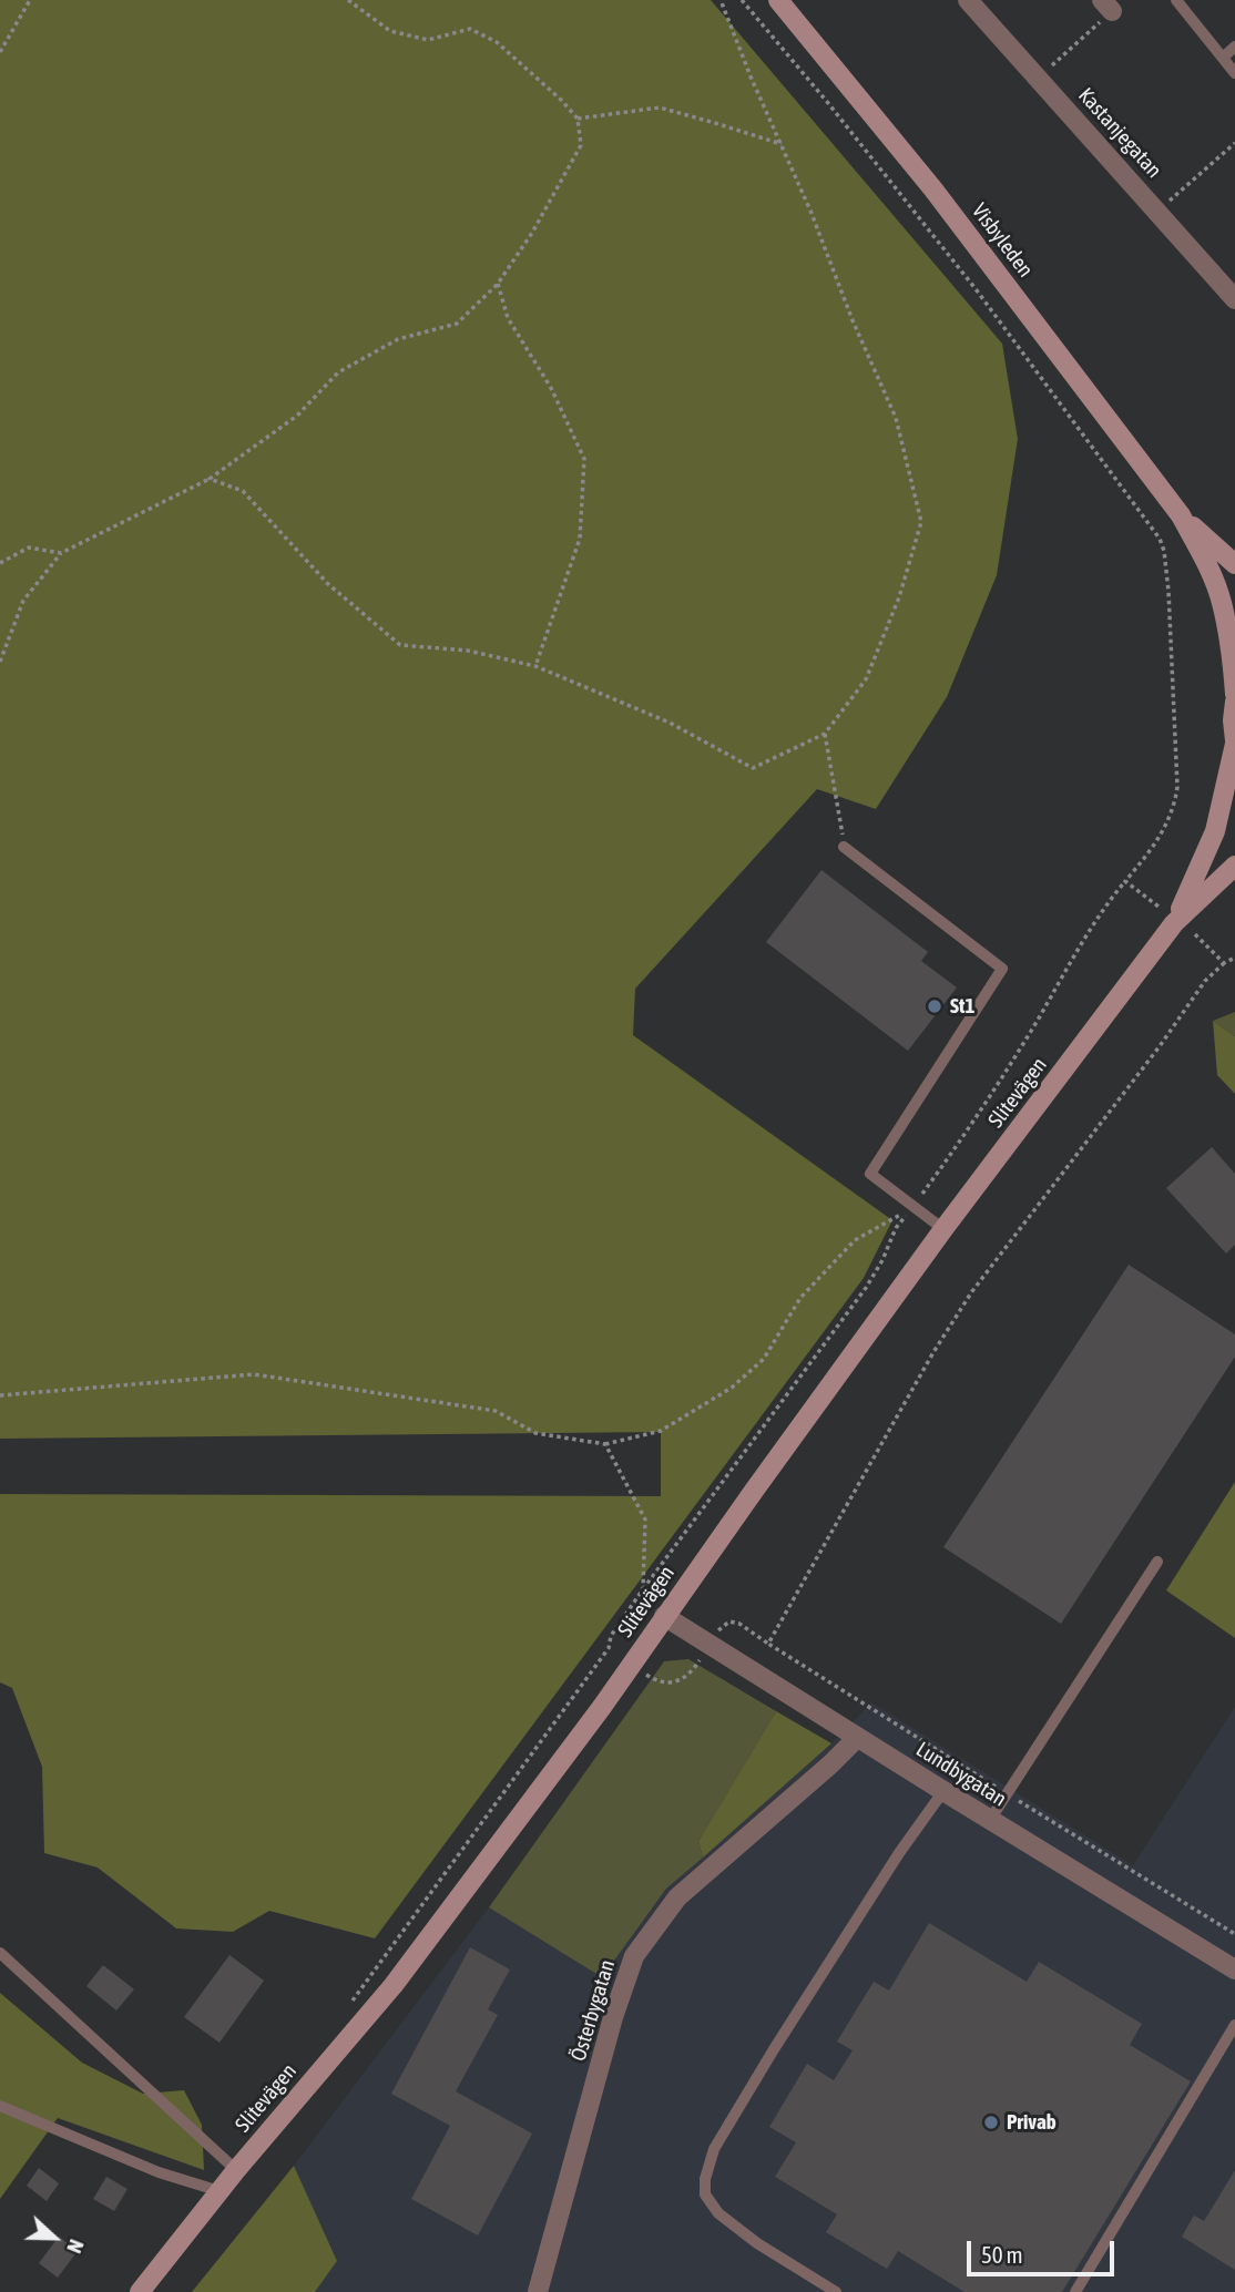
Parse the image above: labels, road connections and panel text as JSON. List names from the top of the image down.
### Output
{
  "streets": {
    "main road": ["Visbyleden", "Slitevägen"],
    "street": ["Kastanjegatan", "Lundbygatan", "Österbygatan"]
  },
  "crossings": [
    ["Slitevägen", "Lundbygatan"],
    ["Lundbygatan", "Österbygatan"]
  ],
  "places": ["St1", "Privab"],
  "scale_bar": "50 m",
  "north": "right"
}
